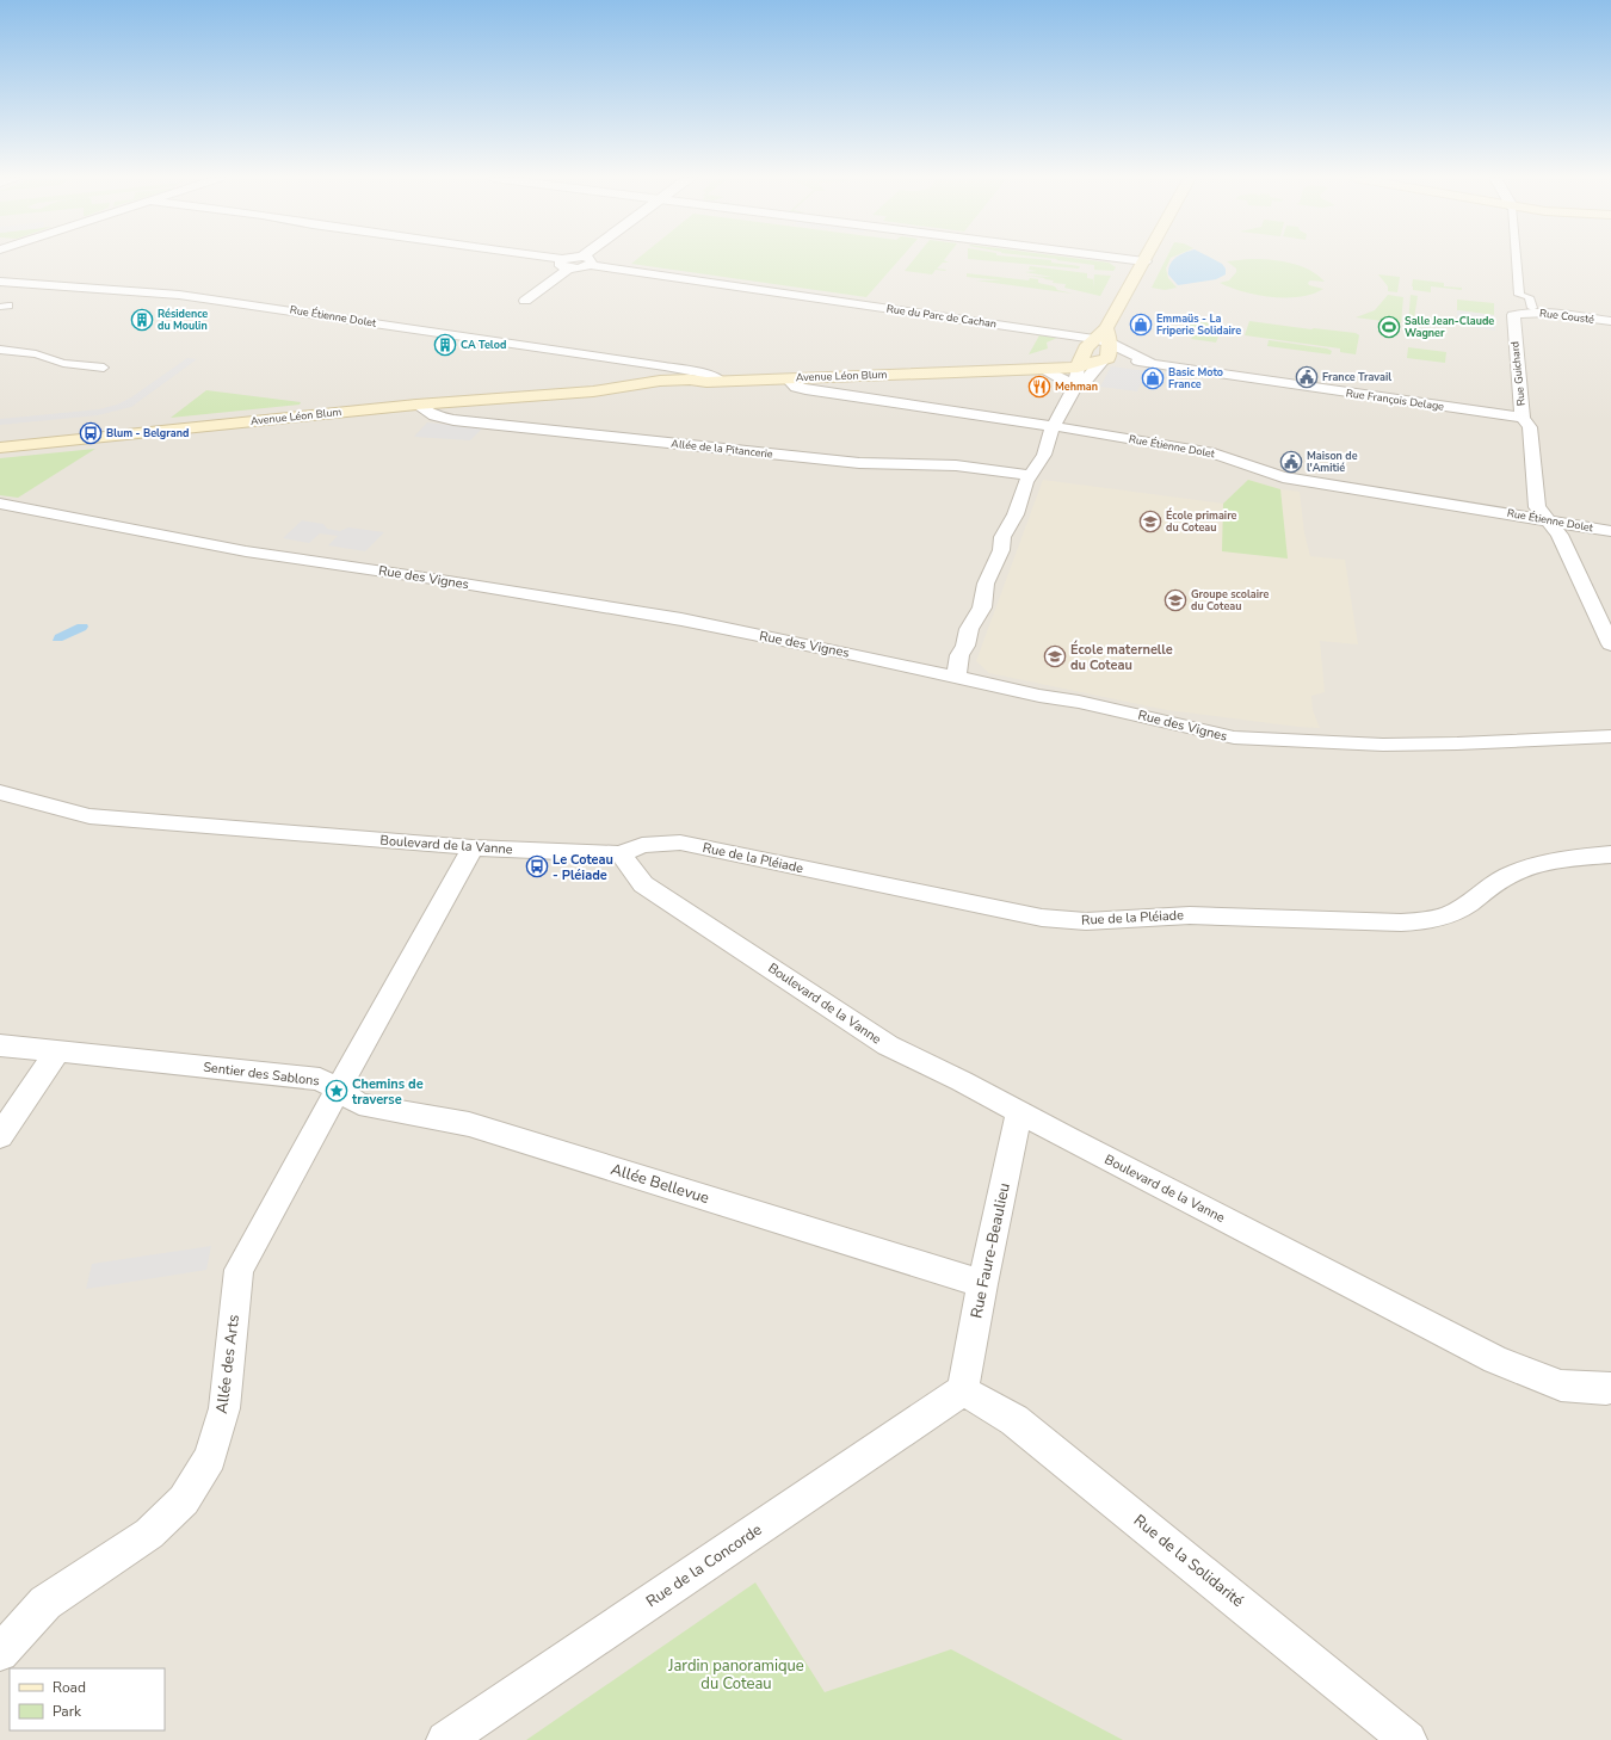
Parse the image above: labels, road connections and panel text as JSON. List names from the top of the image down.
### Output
{
  "streets": {
    "main road": ["Avenue Léon Blum"],
    "street": [
      "Rue Étienne Dolet",
      "Rue du Parc de Cachan",
      "Rue Cousté",
      "Rue Guichard",
      "Rue François Delage",
      "Allée de la Pitancerie",
      "Rue des Vignes",
      "Boulevard de la Vanne",
      "Rue de la Pléiade",
      "Sentier des Sablons",
      "Allée Bellevue",
      "Rue Faure-Beaulieu",
      "Allée des Arts",
      "Rue de la Solidarité",
      "Rue de la Concorde"
    ]
  },
  "crossings": [
    ["Rue Étienne Dolet", "Rue Guichard"],
    ["Rue Étienne Dolet", "Avenue Léon Blum"],
    ["Rue du Parc de Cachan", "Avenue Léon Blum"],
    ["Rue du Parc de Cachan", "Rue François Delage"],
    ["Rue Cousté", "Rue Guichard"],
    ["Rue Guichard", "Rue François Delage"],
    ["Avenue Léon Blum", "Rue François Delage"],
    ["Avenue Léon Blum", "Allée de la Pitancerie"],
    ["Boulevard de la Vanne", "Rue de la Pléiade"],
    ["Boulevard de la Vanne", "Rue Faure-Beaulieu"],
    ["Sentier des Sablons", "Allée Bellevue"],
    ["Sentier des Sablons", "Allée des Arts"],
    ["Allée Bellevue", "Rue Faure-Beaulieu"],
    ["Allée Bellevue", "Allée des Arts"],
    ["Rue Faure-Beaulieu", "Rue de la Solidarité"],
    ["Rue Faure-Beaulieu", "Rue de la Concorde"],
    ["Rue de la Solidarité", "Rue de la Concorde"]
  ],
  "parks": ["Jardin panoramique du Coteau"],
  "places": {
    "building": ["Résidence du Moulin", "CA Telod"],
    "shop": ["Emmaüs - La Friperie Solidaire", "Basic Moto France"],
    "sports": ["Salle Jean-Claude Wagner"],
    "public building": ["France Travail", "Maison de l'Amitié"],
    "restaurant": ["Mehman"],
    "bus stop": ["Blum - Belgrand", "Le Coteau - Pléiade"],
    "school or university": ["École primaire du Coteau", "Groupe scolaire du Coteau", "École maternelle du Coteau"],
    "place": ["Chemins de traverse"]
  },
  "legend": ["Road", "Park"]
}
